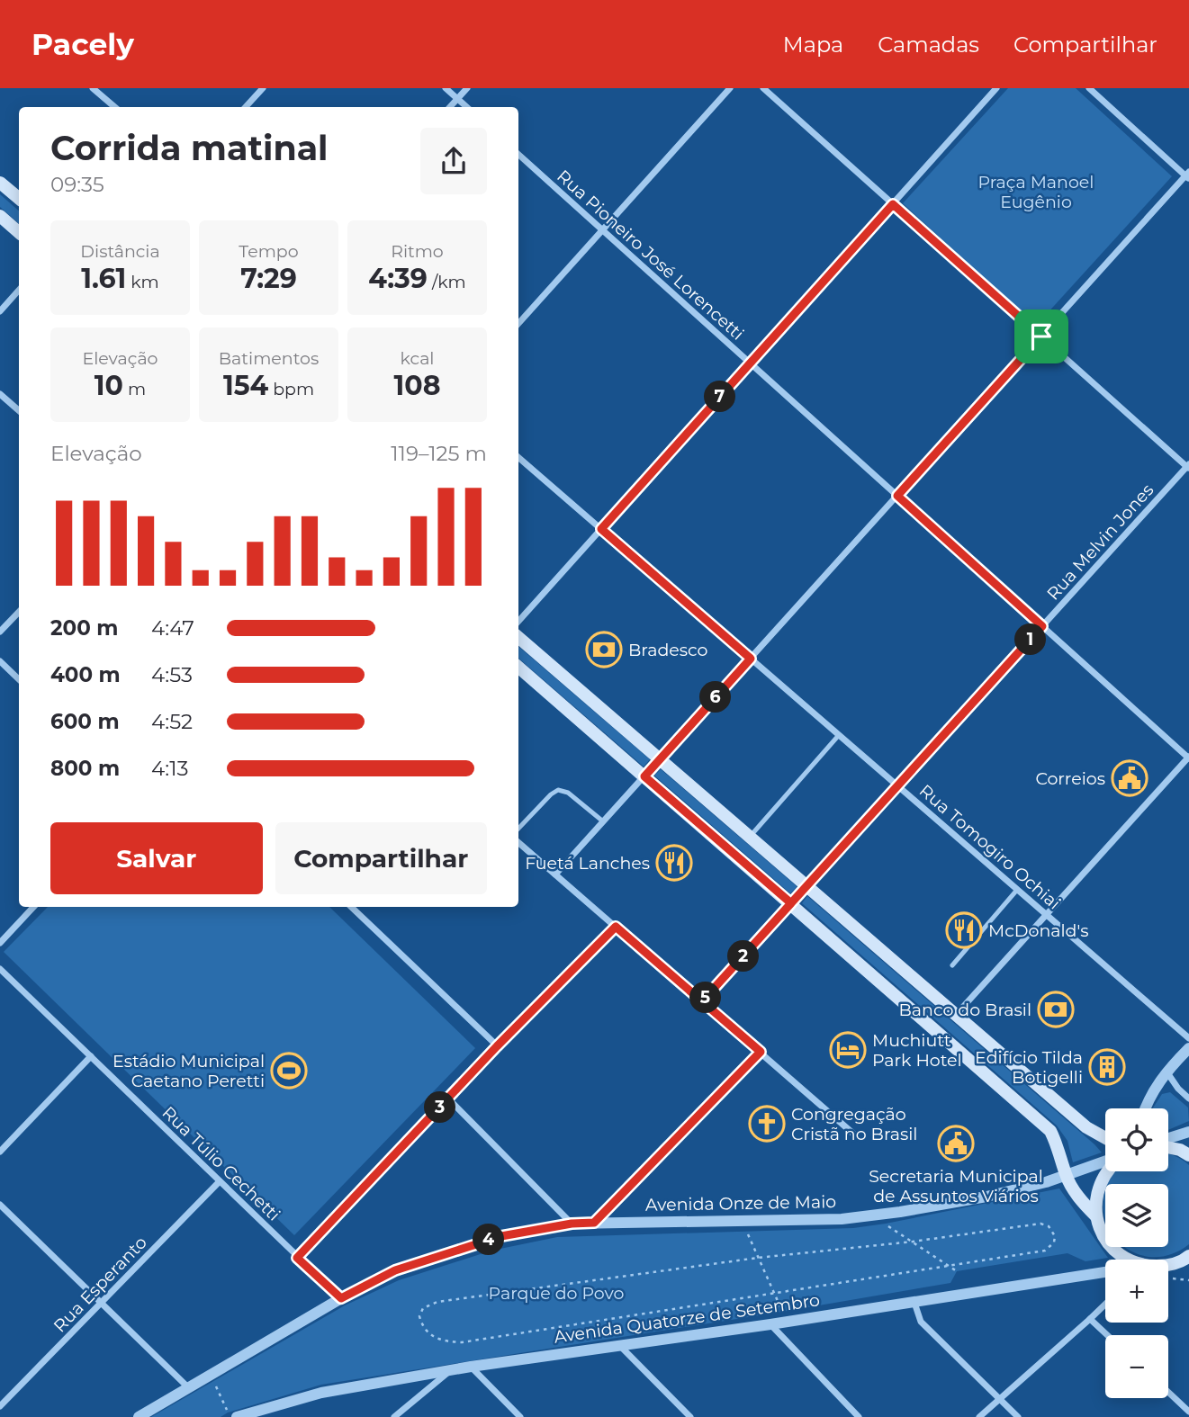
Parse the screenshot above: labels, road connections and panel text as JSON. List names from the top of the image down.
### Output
{
  "streets": {
    "street": [
      "Rua Pioneiro José Lorencetti",
      "Rua Melvin Jones",
      "Rua Tomogiro Ochiai",
      "Rua Túlio Cechetti",
      "Avenida Onze de Maio",
      "Rua Esperanto",
      "Avenida Quatorze de Setembro"
    ]
  },
  "crossings": [
    ["Rua Pioneiro José Lorencetti", "Rua Melvin Jones"],
    ["Rua Melvin Jones", "Rua Tomogiro Ochiai"],
    ["Rua Túlio Cechetti", "Avenida Onze de Maio"],
    ["Rua Túlio Cechetti", "Rua Esperanto"]
  ],
  "parks": ["Praça Manoel Eugênio", "Parque do Povo"],
  "places": {
    "bank": ["Bradesco", "Banco do Brasil"],
    "public building": ["Correios", "Secretaria Municipal de Assuntos Viários"],
    "restaurant": ["Fuetá Lanches", "McDonald's"],
    "hotel": ["Muchiutt Park Hotel"],
    "building": ["Edifício Tilda Botigelli"],
    "sports": ["Estádio Municipal Caetano Peretti"],
    "church": ["Congregação Cristã no Brasil"]
  },
  "page": {
    "header": "Pacely",
    "nav": ["Mapa", "Camadas", "Compartilhar"],
    "heading": ["Corrida matinal", "09:35"],
    "stats": [
      ["Distância", "1.61 km"],
      ["Tempo", "7:29"],
      ["Ritmo", "4:39 /km"],
      ["Elevação", "10 m"],
      ["Batimentos", "154 bpm"],
      ["kcal", "108"]
    ],
    "pins": [
      "7",
      "1",
      "6",
      "2",
      "5",
      "3",
      "4"
    ],
    "chart": ["Elevação", "119–125 m"],
    "list": [
      {
        "name": "200 m",
        "note": "4:47"
      },
      {
        "name": "400 m",
        "note": "4:53"
      },
      {
        "name": "600 m",
        "note": "4:52"
      },
      {
        "name": "800 m",
        "note": "4:13"
      }
    ],
    "buttons": ["Salvar", "Compartilhar"],
    "map_buttons": ["+", "−"]
  }
}
